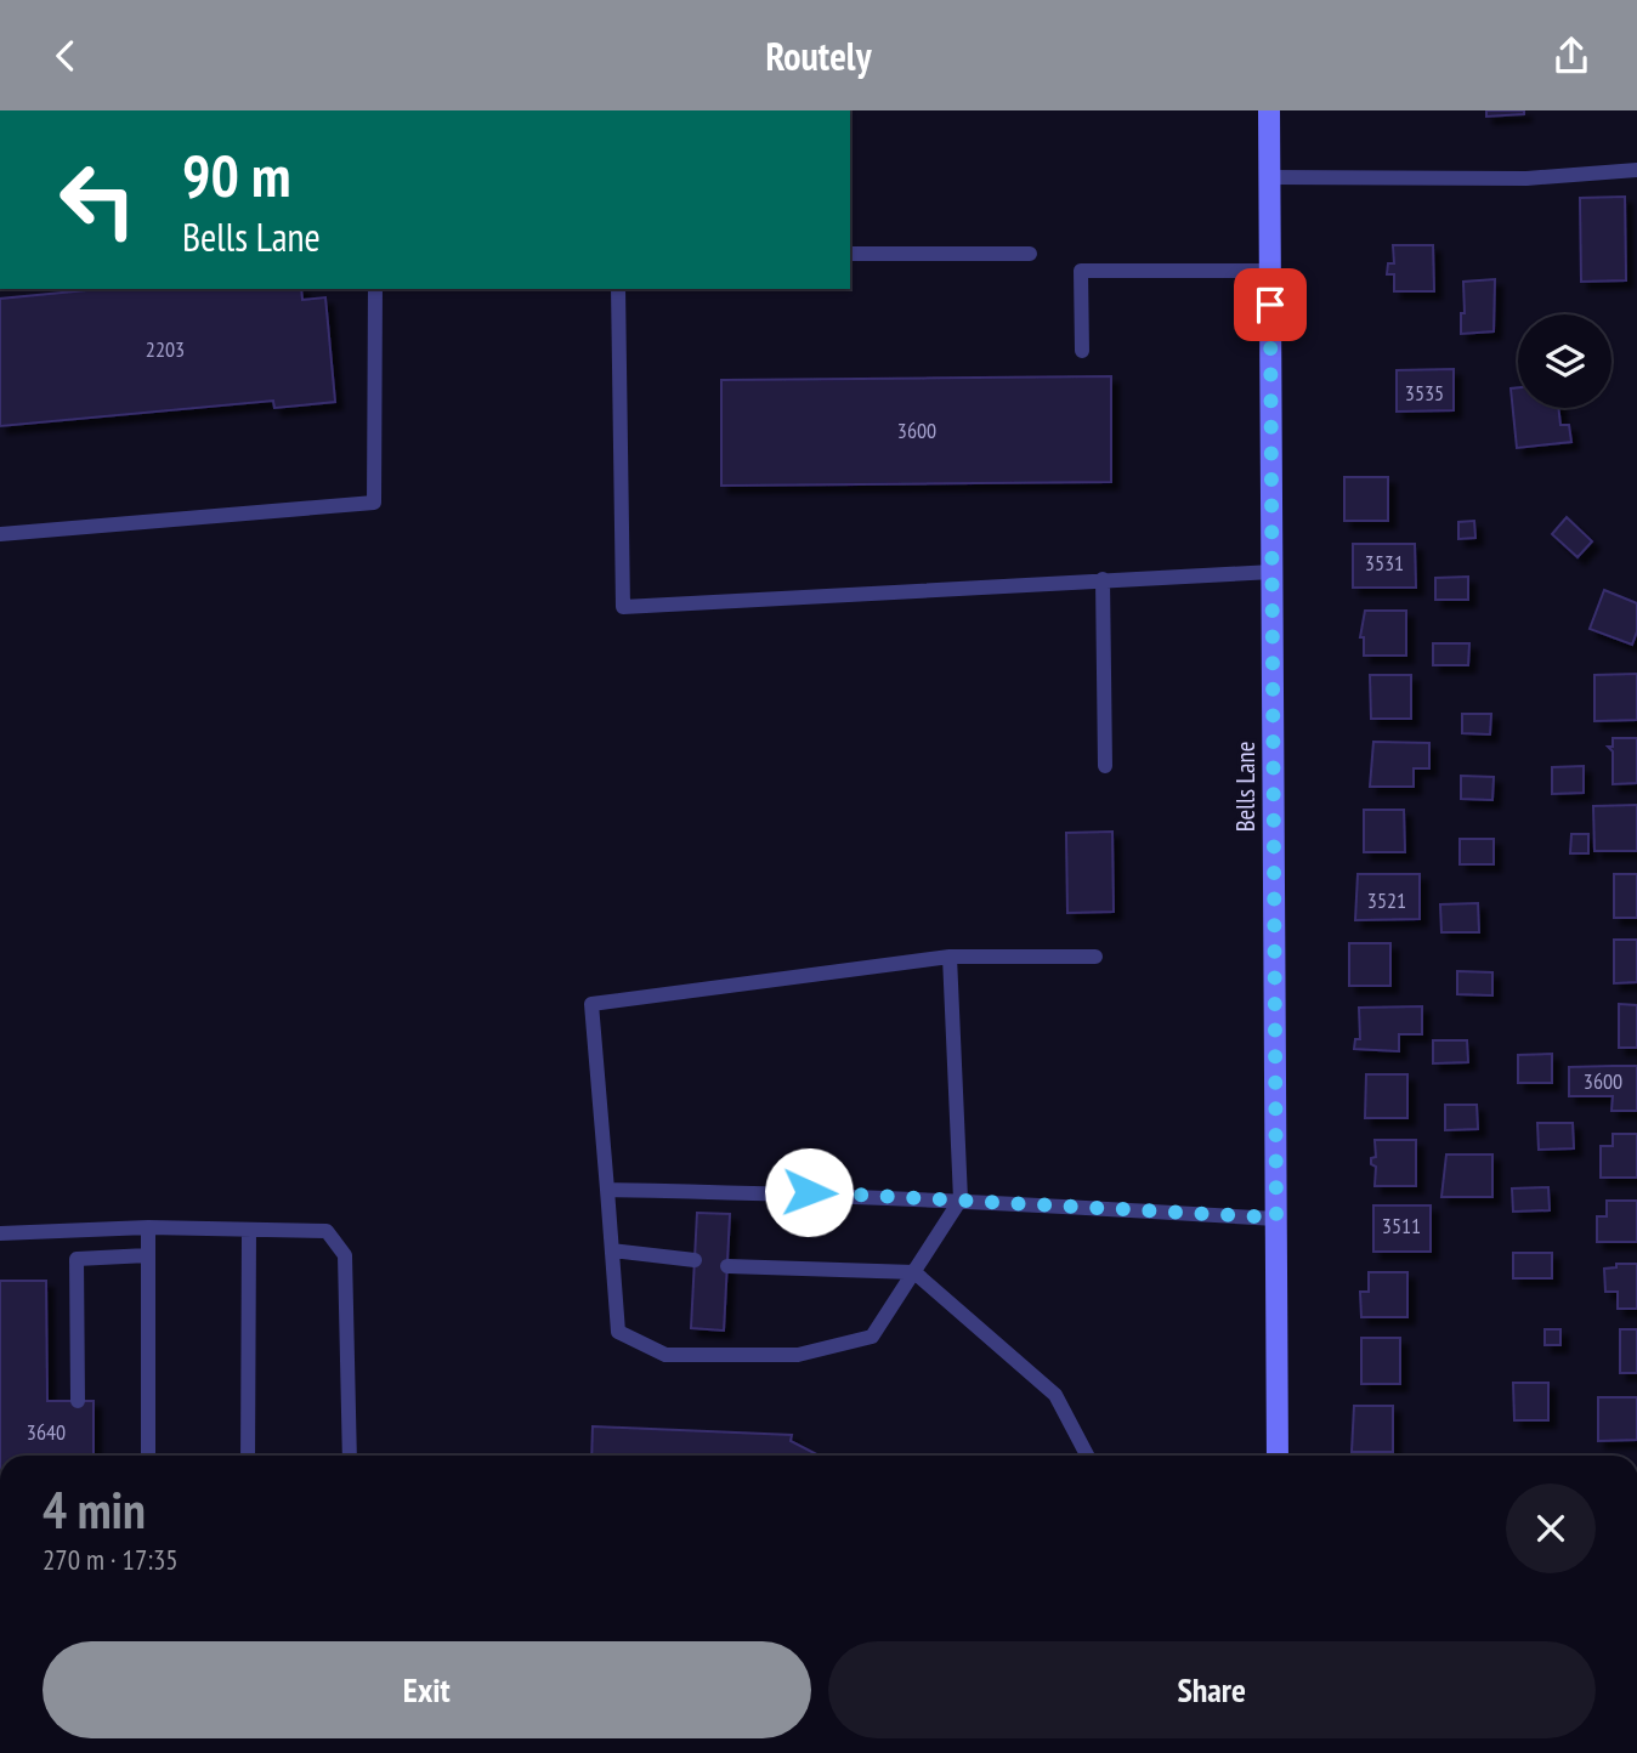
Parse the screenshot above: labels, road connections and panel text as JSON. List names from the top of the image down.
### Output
{
  "streets": {
    "main road": ["Bells Lane"]
  },
  "house_numbers": [
    "2203",
    "3535",
    "3600",
    "3531",
    "3521",
    "3600",
    "3511",
    "3640"
  ],
  "page": {
    "header": "Routely",
    "turn": ["90 m", "Bells Lane"],
    "heading": ["4 min", "270 m · 17:35"],
    "buttons": ["Exit", "Share"]
  }
}
